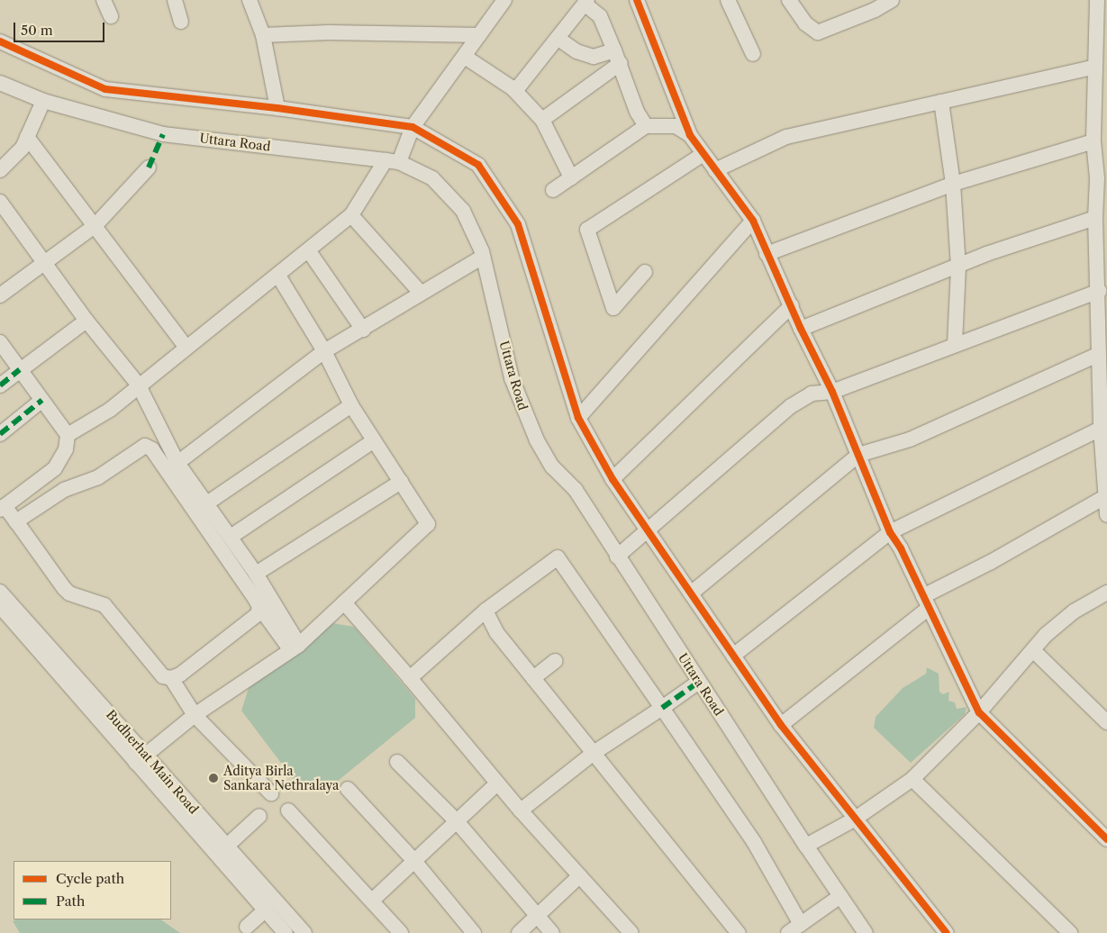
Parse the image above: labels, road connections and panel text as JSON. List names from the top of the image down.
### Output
{
  "streets": {
    "street": ["Uttara Road", "Budherhat Main Road"]
  },
  "places": ["Aditya Birla Sankara Nethralaya"],
  "legend": ["Cycle path", "Path"],
  "scale_bar": "50 m"
}
